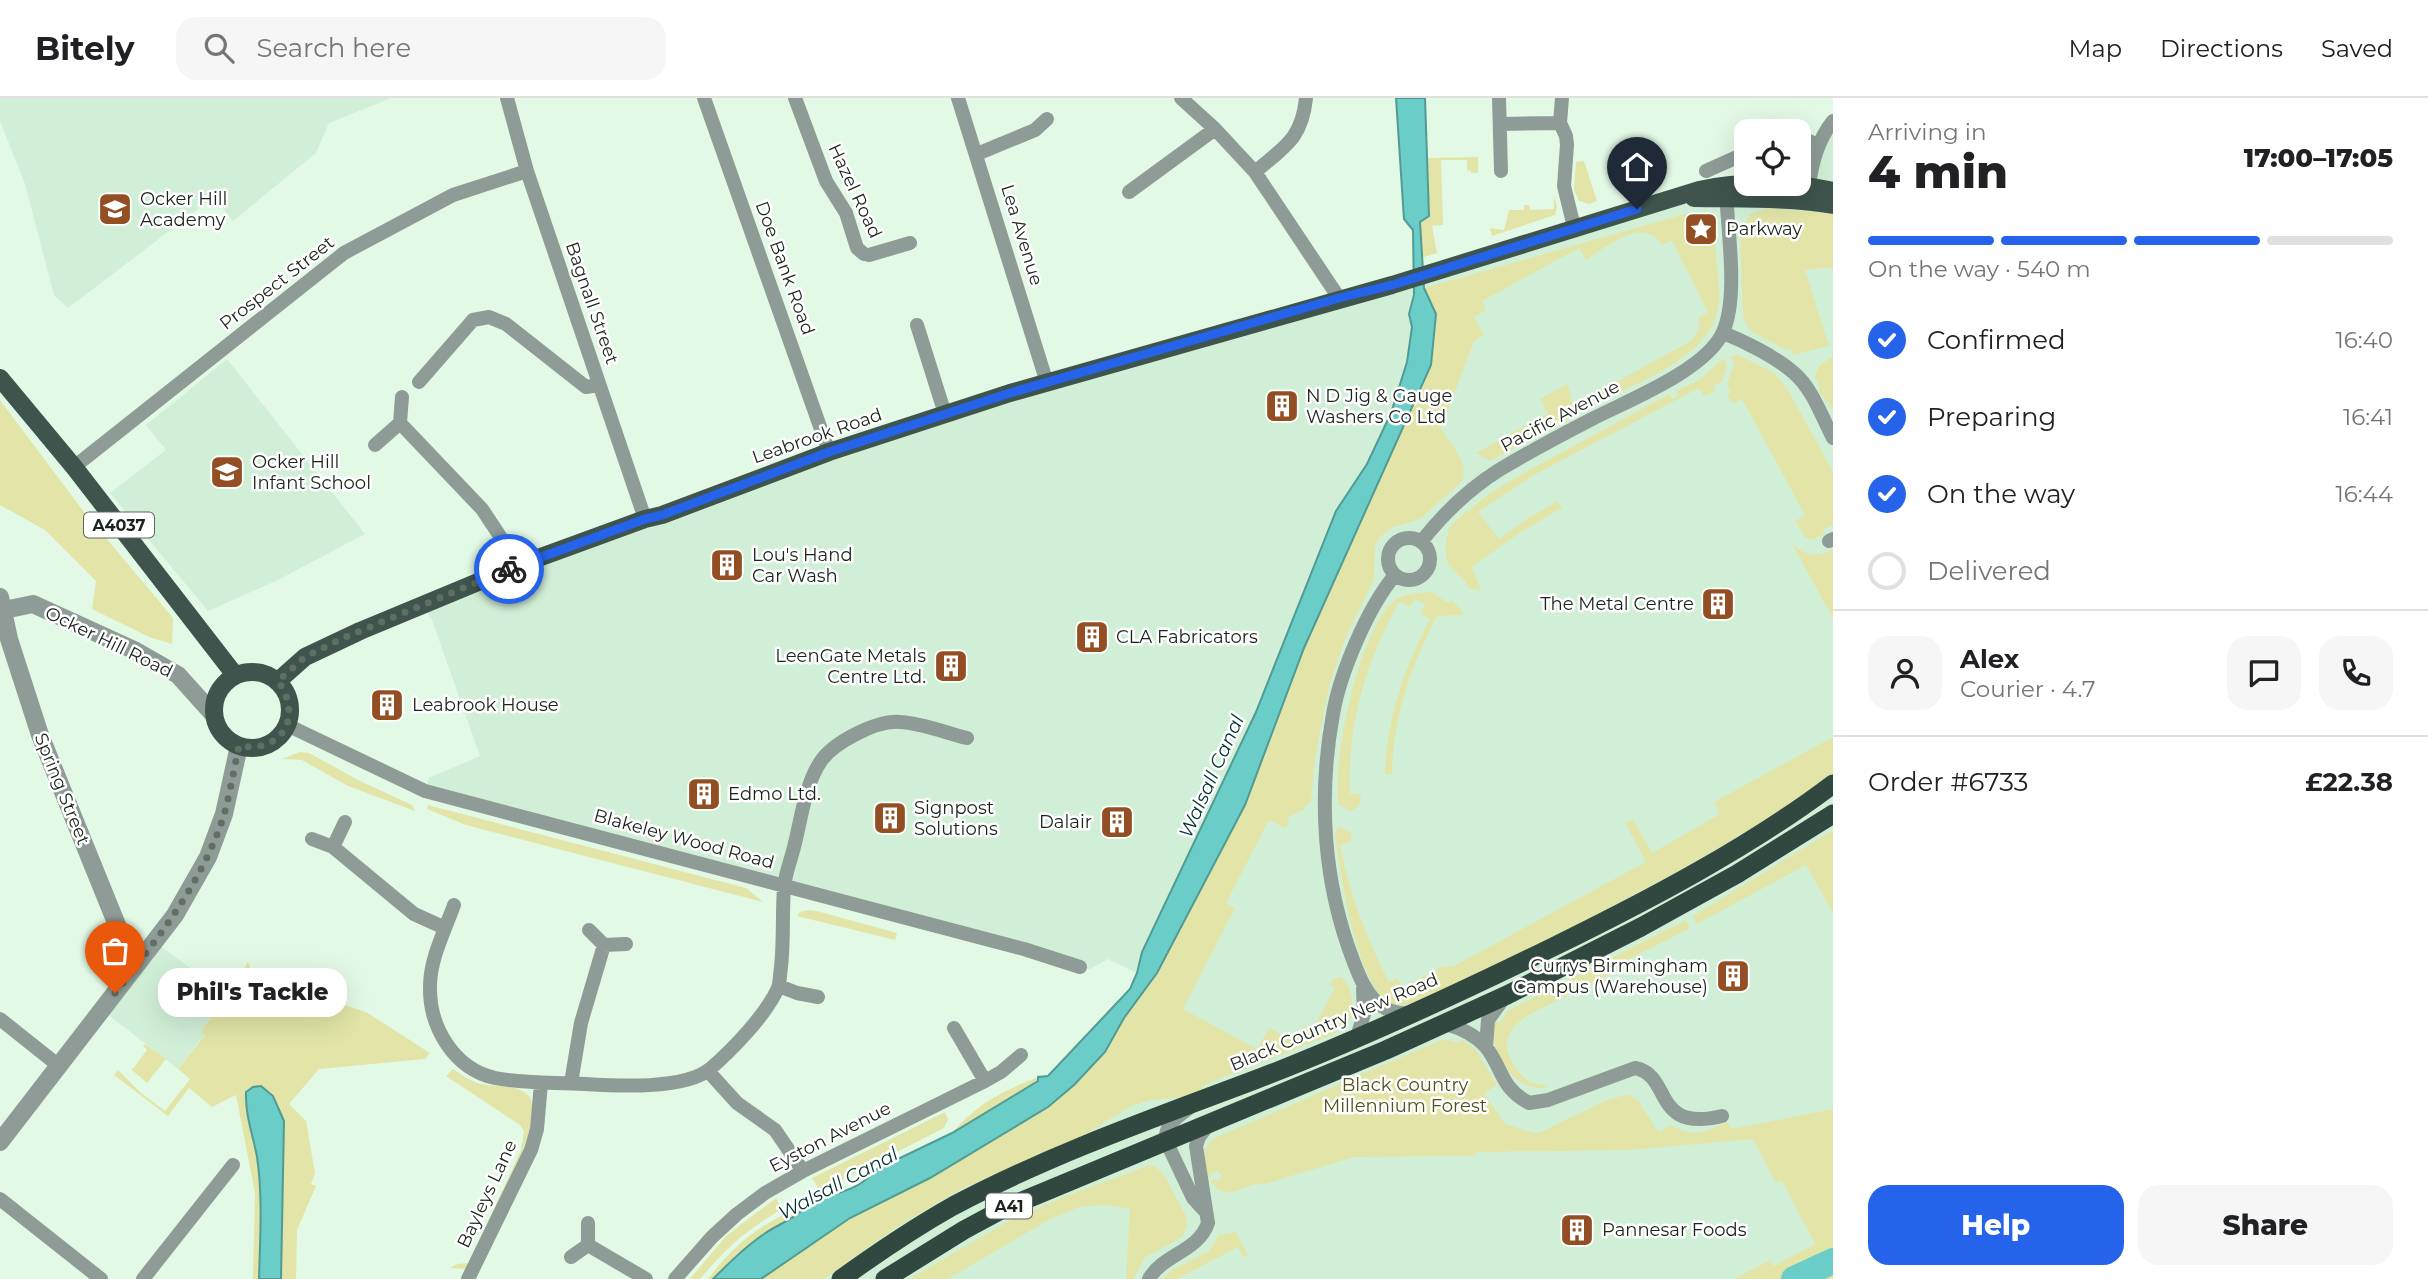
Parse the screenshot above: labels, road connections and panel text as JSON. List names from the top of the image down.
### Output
{
  "streets": {
    "highway": ["Black Country New Road", "A41"],
    "main road": ["Leabrook Road", "A4037"],
    "street": [
      "Hazel Road",
      "Lea Avenue",
      "Doe Bank Road",
      "Prospect Street",
      "Bagnall Street",
      "Pacific Avenue",
      "Ocker Hill Road",
      "Spring Street",
      "Blakeley Wood Road",
      "Eyston Avenue",
      "Bayleys Lane"
    ]
  },
  "crossings": [
    ["Lea Avenue", "Leabrook Road"],
    ["Doe Bank Road", "Leabrook Road"],
    ["Prospect Street", "Bagnall Street"],
    ["Prospect Street", "A4037"],
    ["Bagnall Street", "Leabrook Road"],
    ["Leabrook Road", "A4037"],
    ["Leabrook Road", "Ocker Hill Road"],
    ["Leabrook Road", "Blakeley Wood Road"],
    ["A4037", "Ocker Hill Road"],
    ["A4037", "Blakeley Wood Road"],
    ["Ocker Hill Road", "Spring Street"],
    ["Ocker Hill Road", "Blakeley Wood Road"]
  ],
  "water": ["Walsall Canal"],
  "parks": ["Black Country Millennium Forest"],
  "places": {
    "school or university": ["Ocker Hill Academy", "Ocker Hill Infant School"],
    "place": ["Parkway"],
    "building": [
      "N D Jig & Gauge Washers Co Ltd",
      "Lou's Hand Car Wash",
      "The Metal Centre",
      "CLA Fabricators",
      "LeenGate Metals Centre Ltd.",
      "Leabrook House",
      "Edmo Ltd.",
      "Signpost Solutions",
      "Dalair",
      "Currys Birmingham Campus (Warehouse)",
      "Pannesar Foods"
    ],
    "other": ["Phil's Tackle"]
  },
  "page": {
    "header": "Bitely",
    "search": "Search here",
    "nav": ["Map", "Directions", "Saved"],
    "heading": ["4 min", "Arriving in", "17:00–17:05"],
    "panel": [
      "Alex",
      "Courier · 4.7",
      "Order #6733",
      "£22.38"
    ],
    "bar": "On the way · 540 m",
    "list": [
      ["Confirmed", "16:40"],
      ["Preparing", "16:41"],
      ["On the way", "16:44"],
      "Delivered"
    ],
    "bubble": "Phil's Tackle",
    "buttons": ["Help", "Share"]
  }
}
